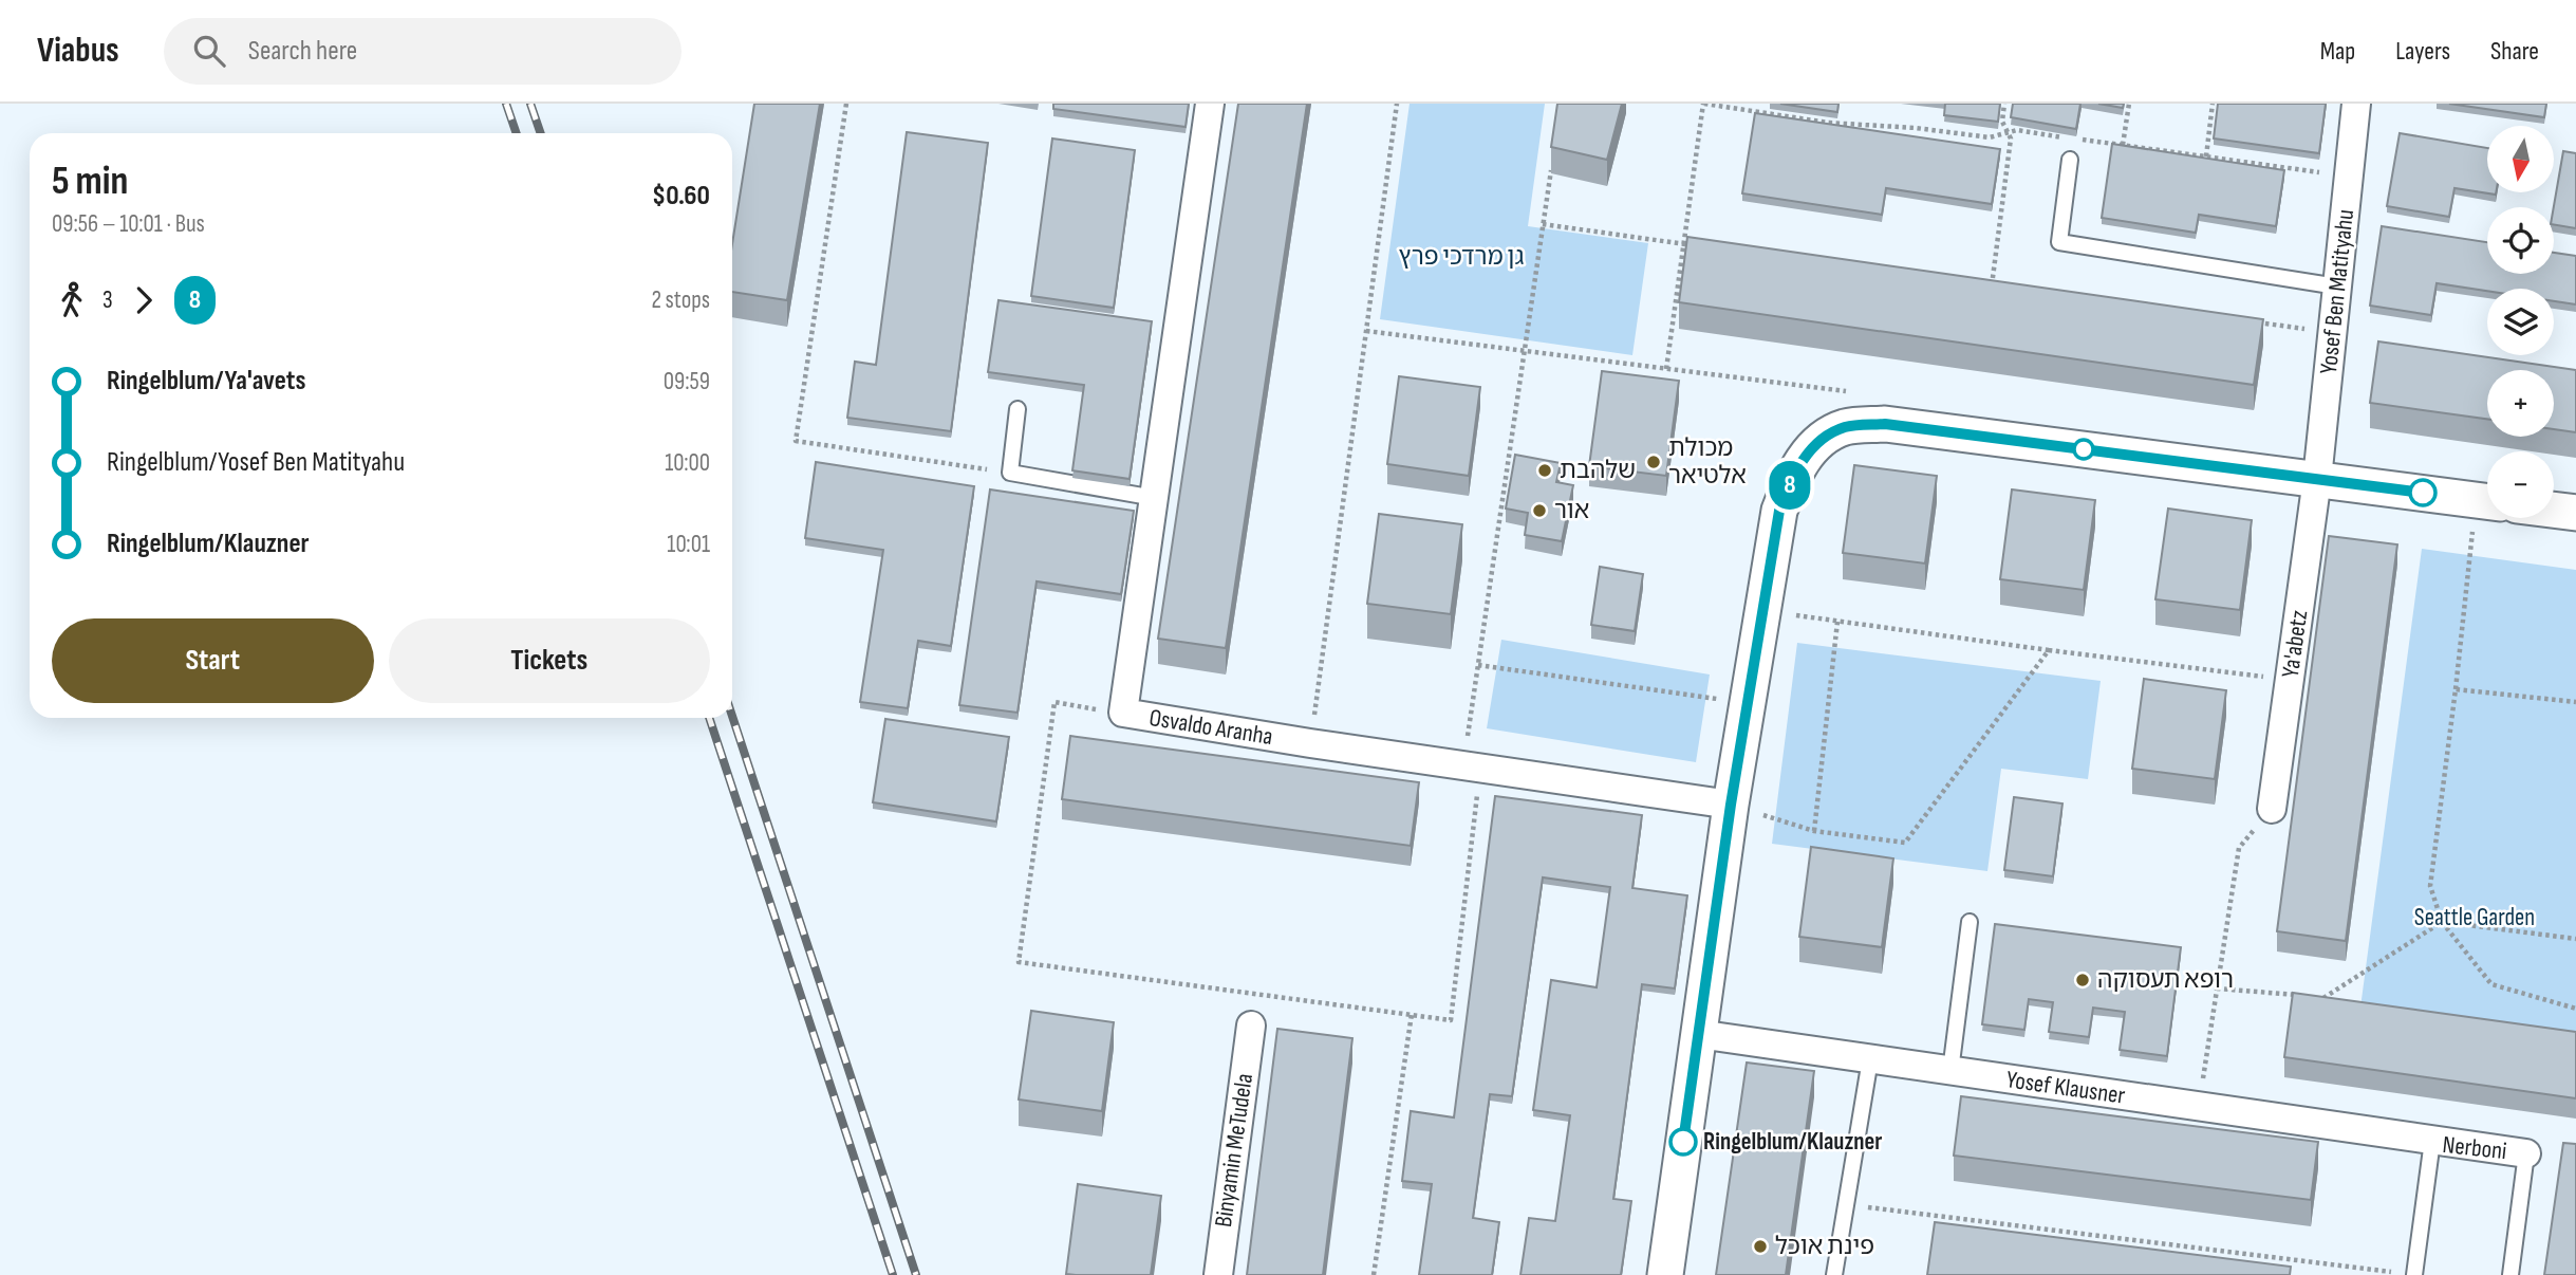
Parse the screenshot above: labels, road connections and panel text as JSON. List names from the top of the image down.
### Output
{
  "streets": {
    "street": [
      "Yosef Ben Matityahu",
      "Ya'abetz",
      "Osvaldo Aranha",
      "Yosef Klausner",
      "Nerboni",
      "Binyamin MeTudela"
    ]
  },
  "crossings": [
    ["Yosef Ben Matityahu", "Ya'abetz"],
    ["Yosef Klausner", "Nerboni"]
  ],
  "parks": ["גן מרדכי פרץ", "Seattle Garden"],
  "places": [
    "מכולת אלטיאר",
    "שלהבת",
    "אור",
    "רופא תעסוקה",
    "Ringelblum/Klauzner",
    "פינת אוכל"
  ],
  "lines": ["bus line 8"],
  "north": "bottom",
  "page": {
    "header": "Viabus",
    "search": "Search here",
    "nav": ["Map", "Layers", "Share"],
    "on_map": "8",
    "map_buttons": ["+", "−"],
    "heading": ["5 min", "09:56 – 10:01 · Bus", "$0.60"],
    "legs": ["3", "8", "2 stops"],
    "list": [
      {
        "name": "Ringelblum/Ya'avets",
        "value": "09:59"
      },
      {
        "name": "Ringelblum/Yosef Ben Matityahu",
        "value": "10:00"
      },
      {
        "name": "Ringelblum/Klauzner",
        "value": "10:01"
      }
    ],
    "buttons": ["Start", "Tickets"]
  }
}
